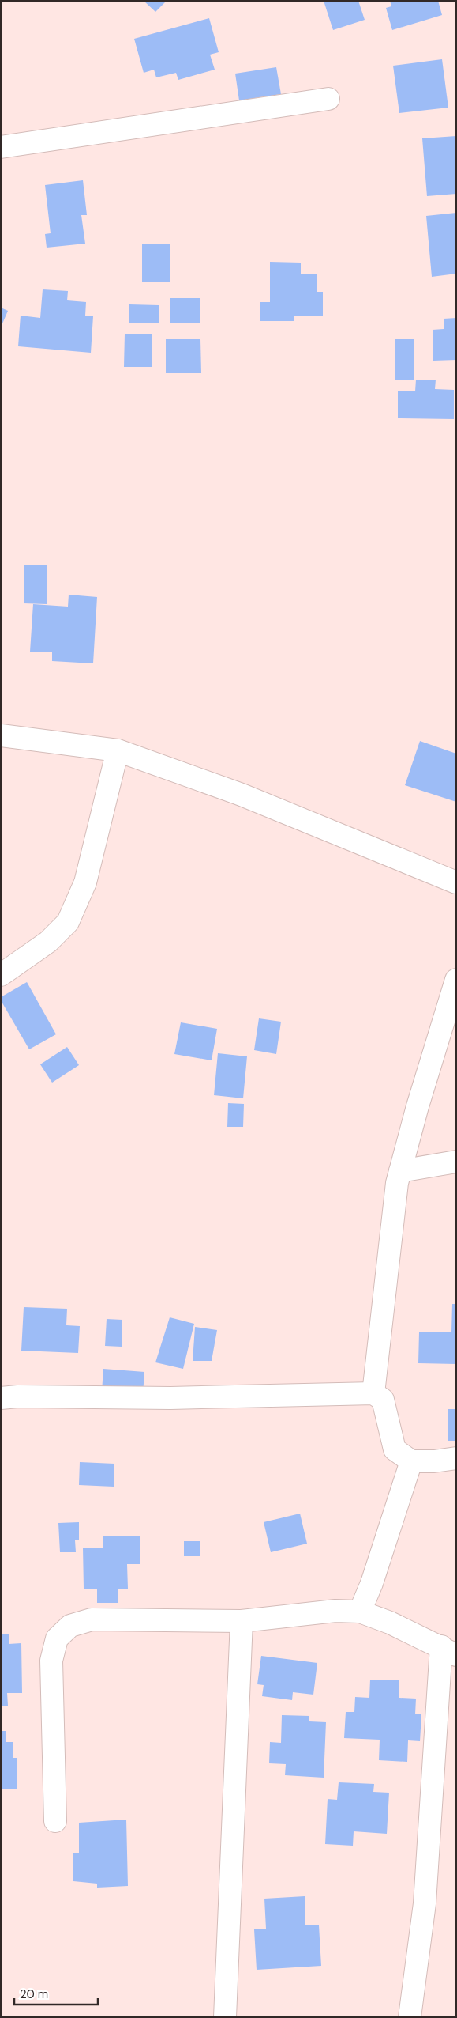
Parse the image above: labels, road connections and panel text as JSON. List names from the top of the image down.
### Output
{
  "scale_bar": "20 m"
}
